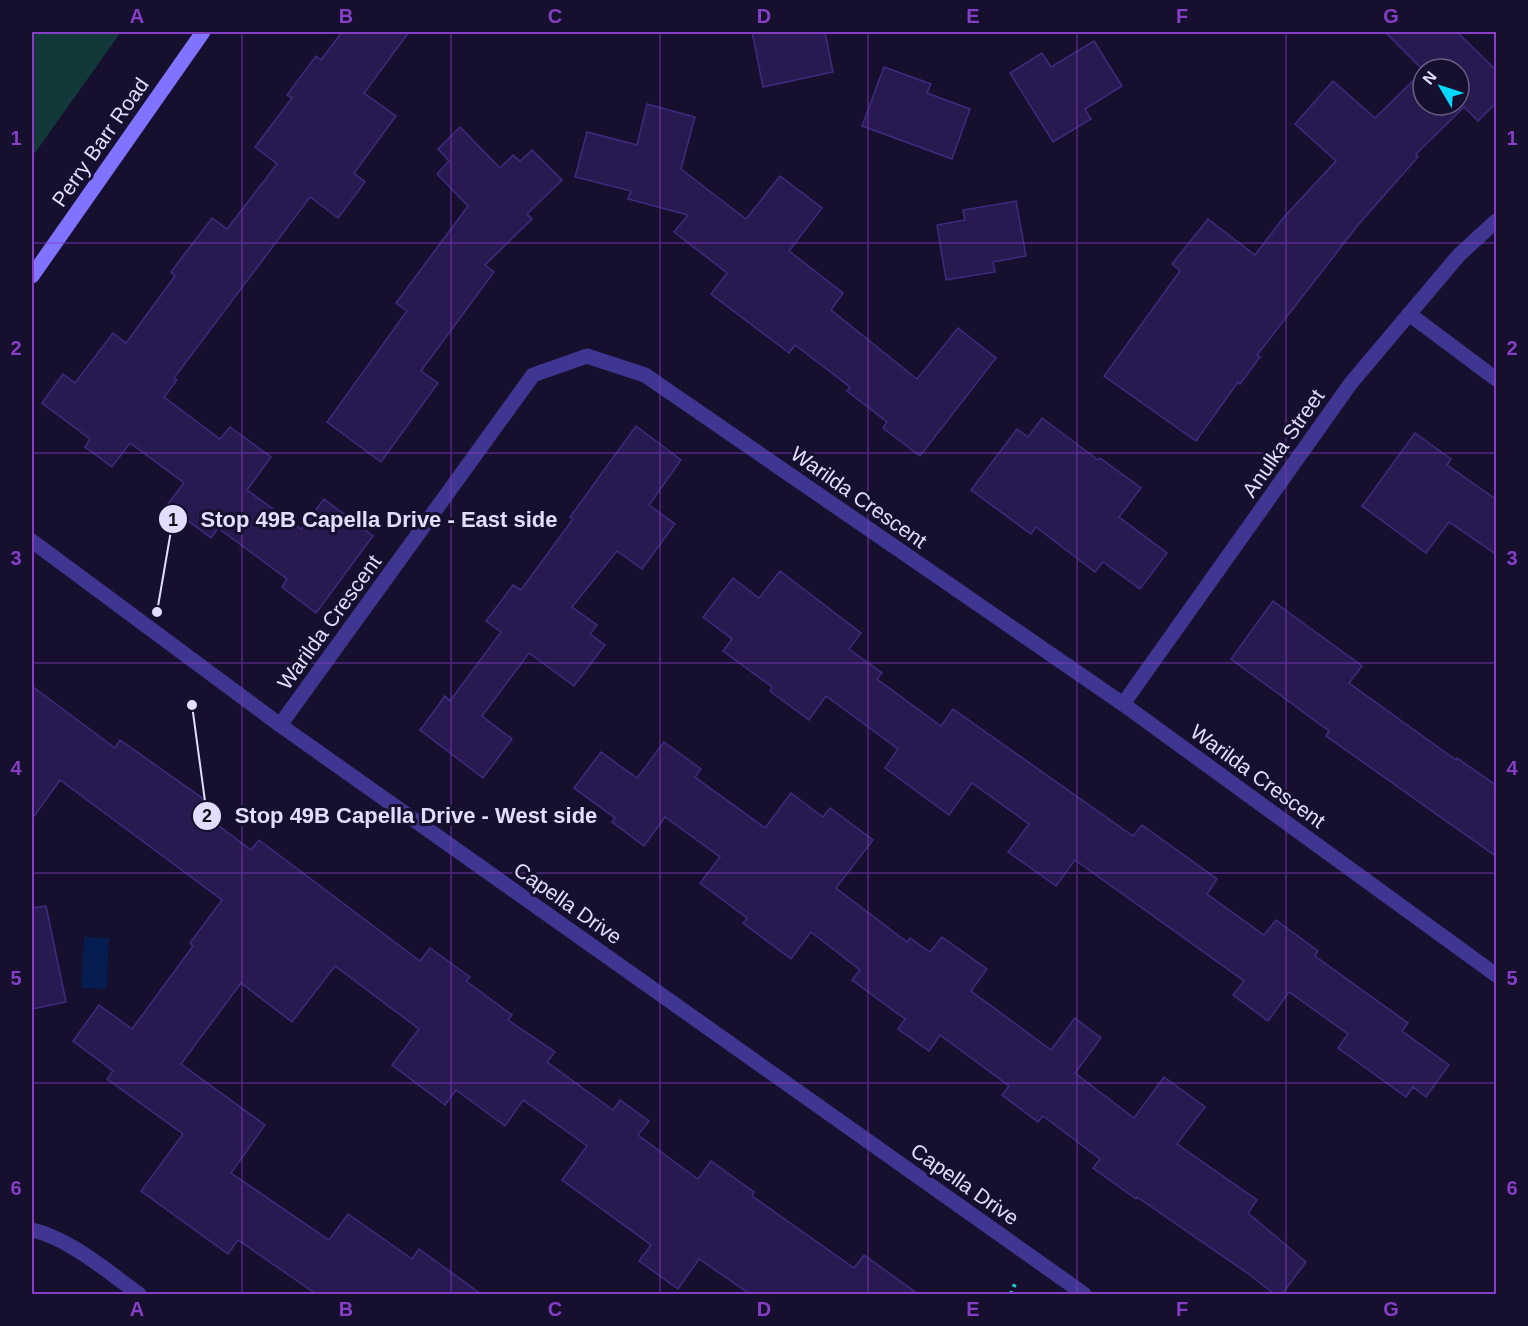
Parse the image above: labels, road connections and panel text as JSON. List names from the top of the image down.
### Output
{
  "streets": {
    "street": [
      "Perry Barr Road",
      "Anulka Street",
      "Warilda Crescent",
      "Capella Drive"
    ]
  },
  "crossings": [
    ["Anulka Street", "Warilda Crescent"],
    ["Warilda Crescent", "Capella Drive"]
  ],
  "places": ["Stop 49B Capella Drive - East side", "Stop 49B Capella Drive - West side"],
  "north": "top left",
  "grid": {
    "columns": [
      "A",
      "B",
      "C",
      "D",
      "E",
      "F",
      "G"
    ],
    "rows": [
      "1",
      "2",
      "3",
      "4",
      "5",
      "6"
    ]
  }
}
